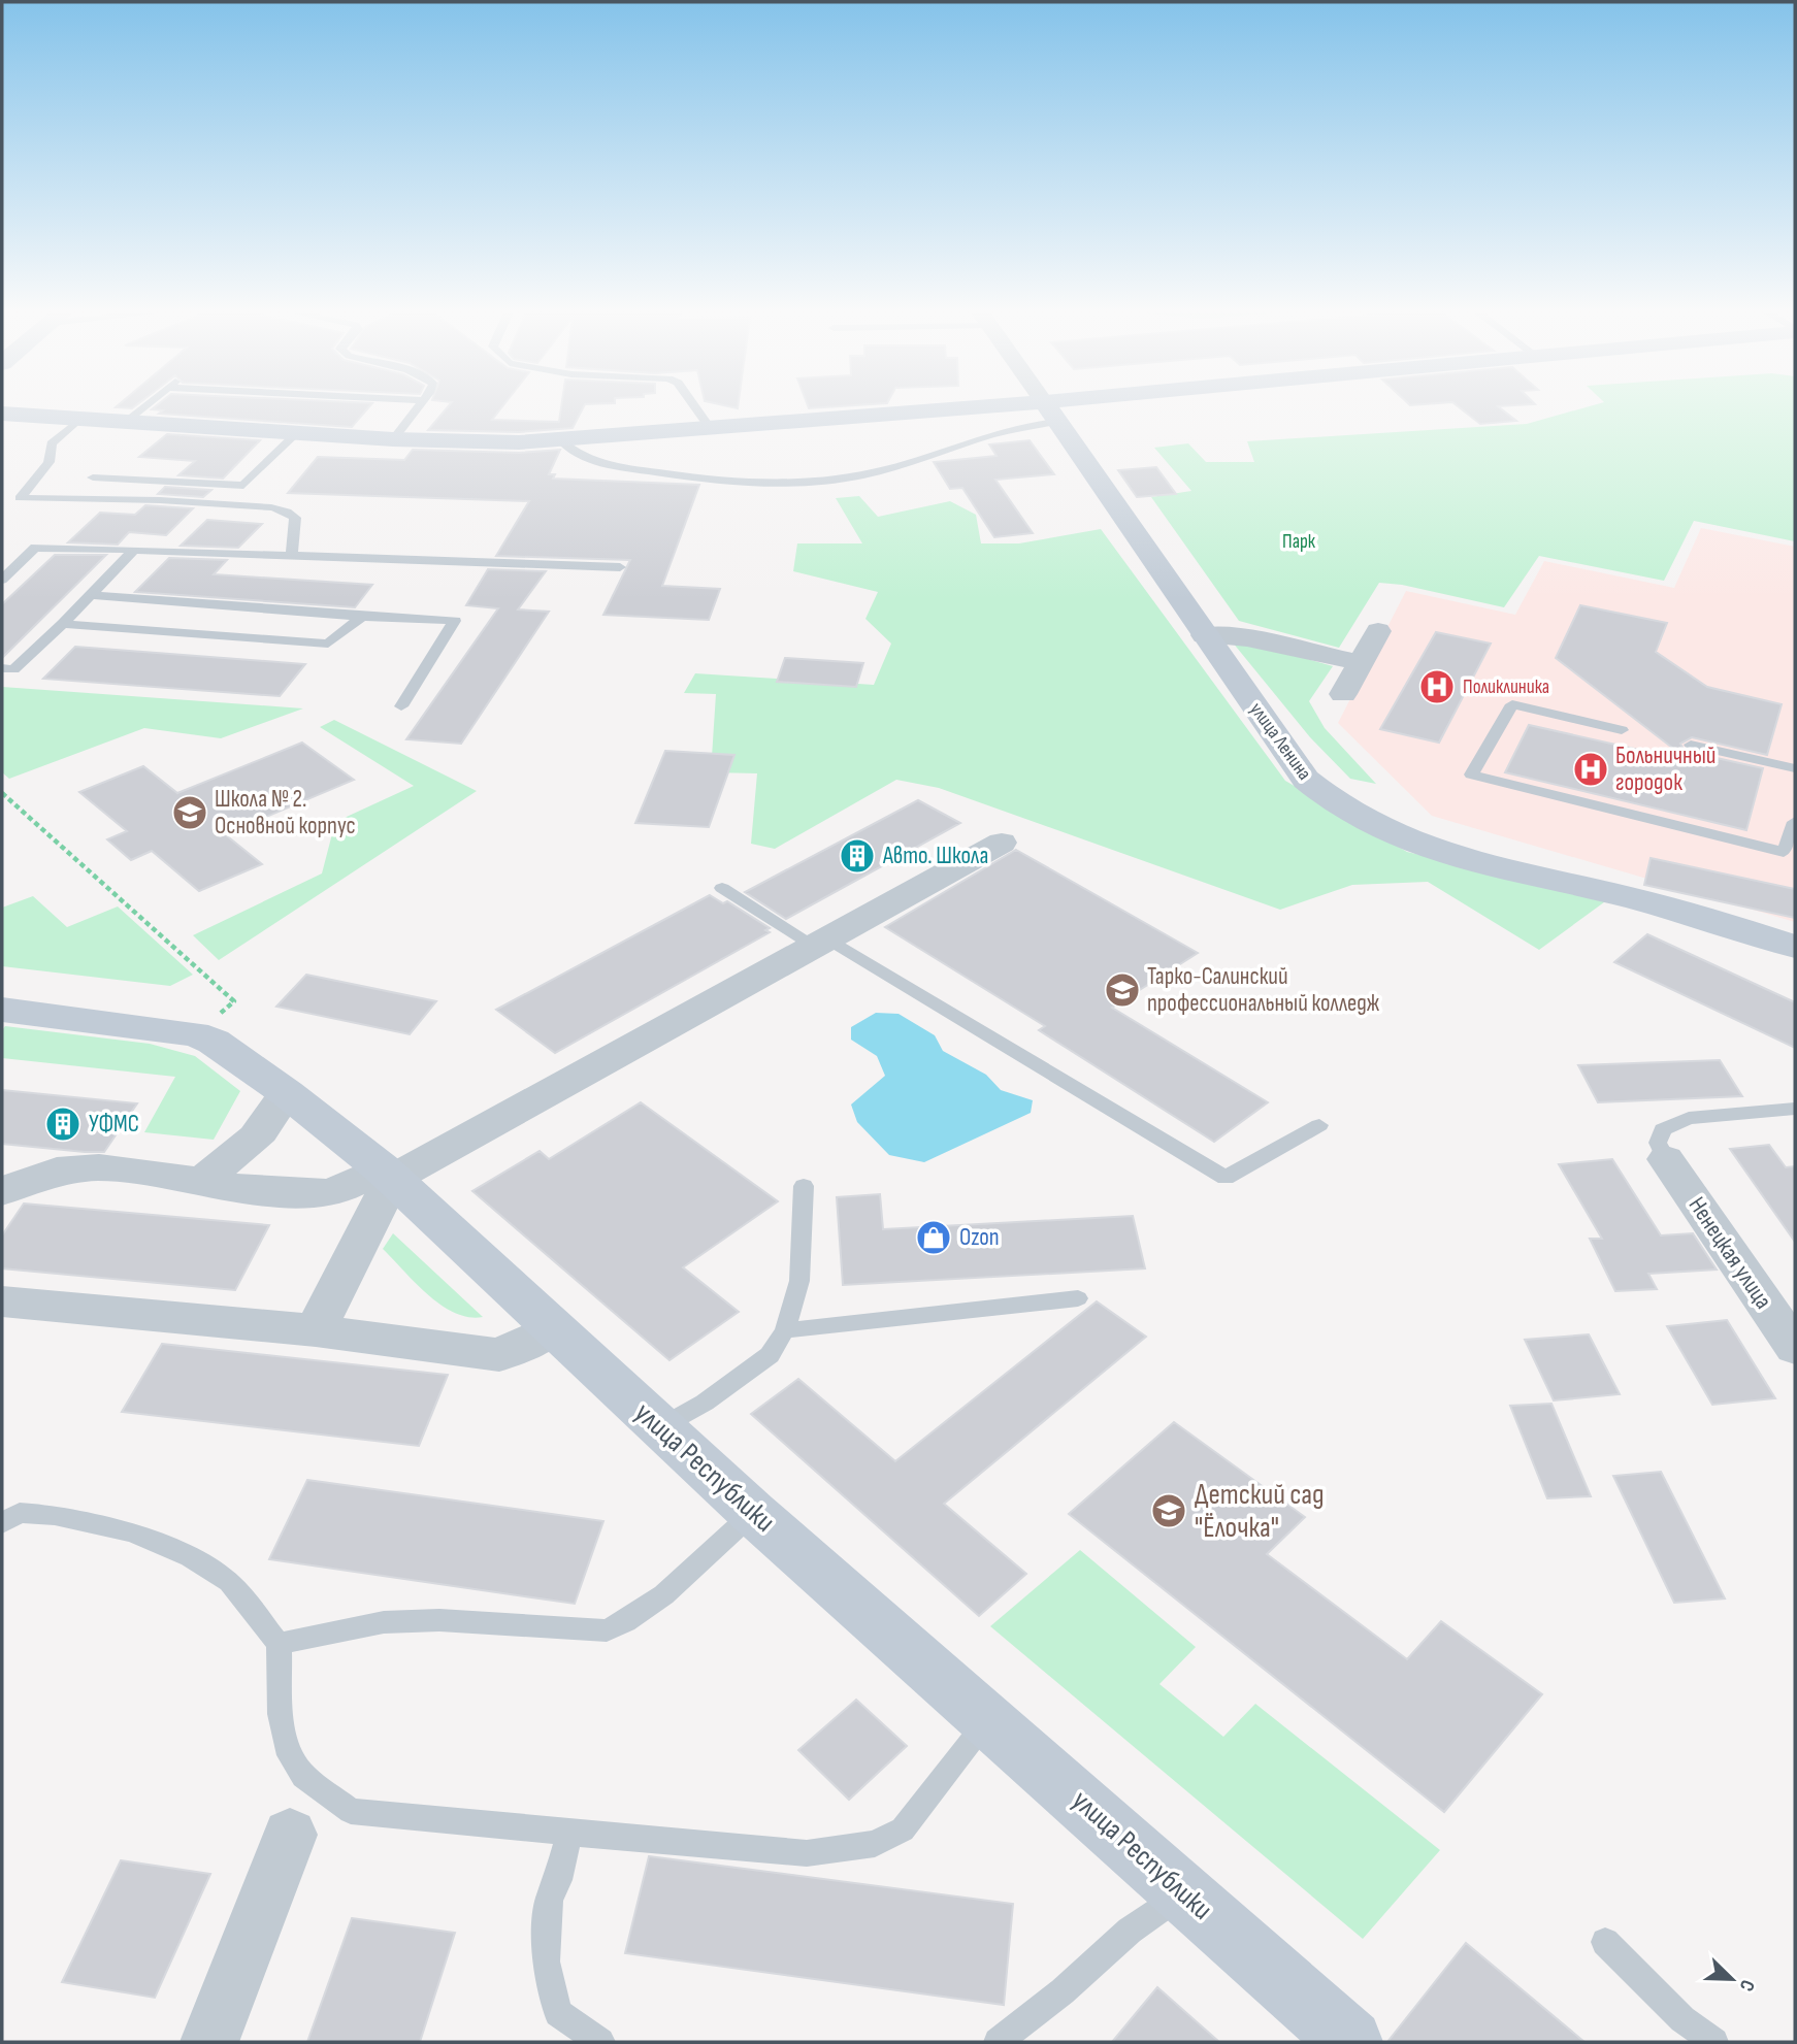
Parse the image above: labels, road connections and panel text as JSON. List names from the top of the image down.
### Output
{
  "streets": {
    "street": ["улица Ленина", "Ненецкая улица", "улица Республики"]
  },
  "parks": ["Парк"],
  "places": {
    "hospital": ["Поликлиника", "Больничный городок"],
    "school or university": ["Школа № 2. Основной корпус", "Тарко-Салинский профессиональный колледж", "Детский сад \"Ёлочка\""],
    "building": ["Авто. Школа", "УФМС"],
    "shop": ["Ozon"]
  },
  "north": "bottom right"
}
